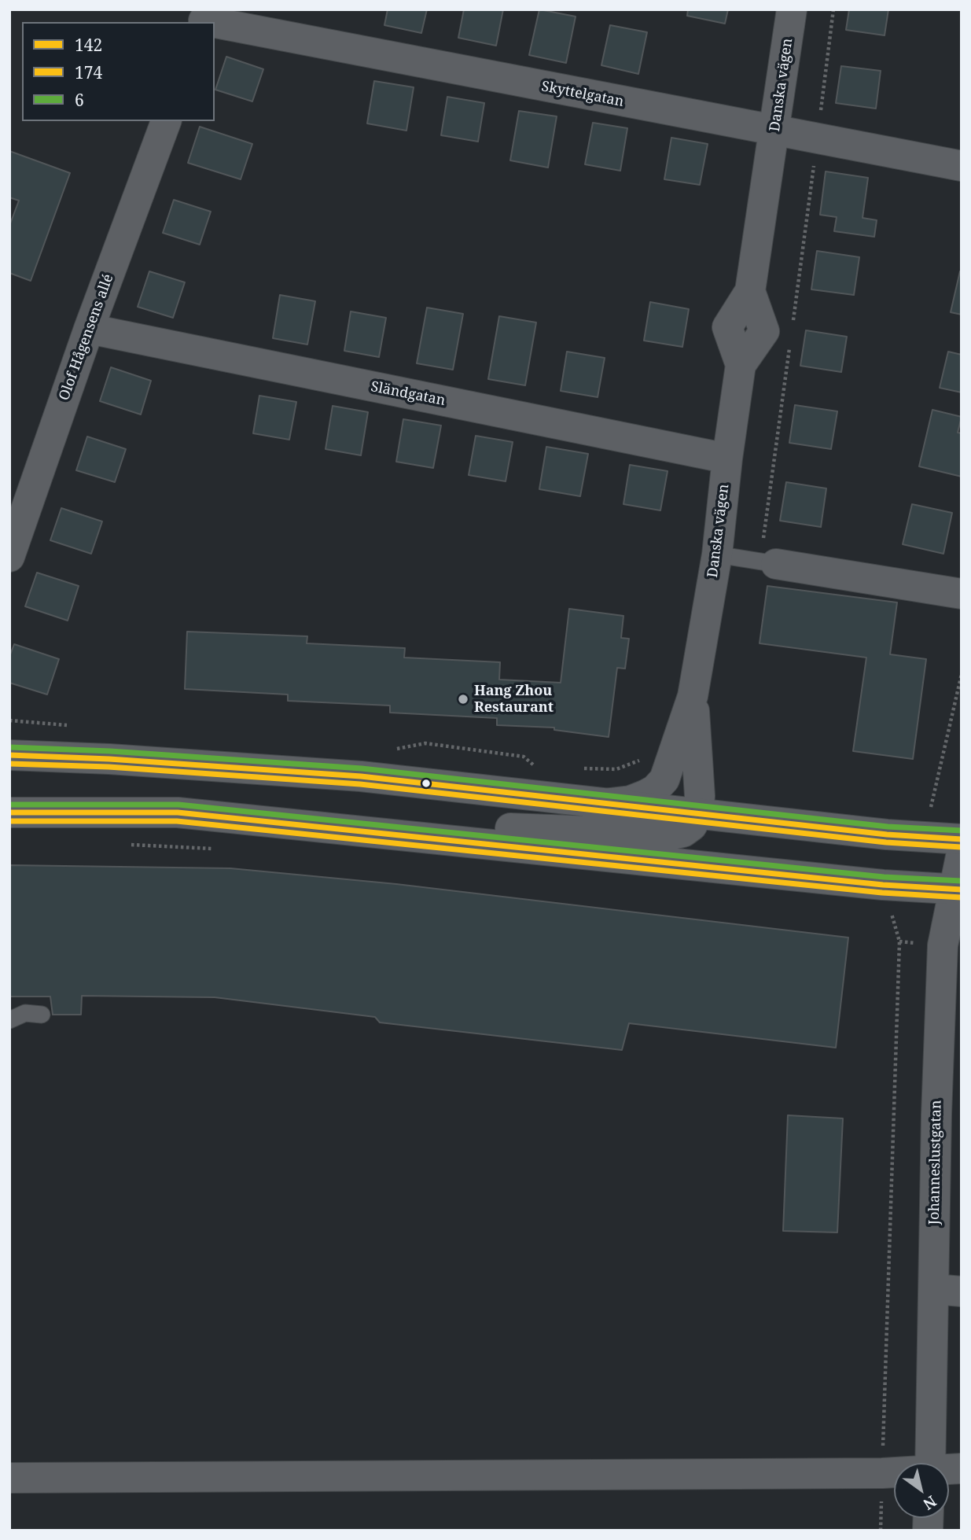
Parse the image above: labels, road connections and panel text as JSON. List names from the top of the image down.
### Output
{
  "streets": {
    "street": [
      "Danska vägen",
      "Skyttelgatan",
      "Olof Hågensens allé",
      "Sländgatan",
      "Johanneslustgatan"
    ]
  },
  "crossings": [
    ["Danska vägen", "Skyttelgatan"],
    ["Danska vägen", "Sländgatan"],
    ["Olof Hågensens allé", "Sländgatan"]
  ],
  "places": ["Hang Zhou Restaurant"],
  "lines": ["transit line 6", "transit line 142", "transit line 174"],
  "legend": ["142", "174", "6"],
  "north": "bottom right"
}
